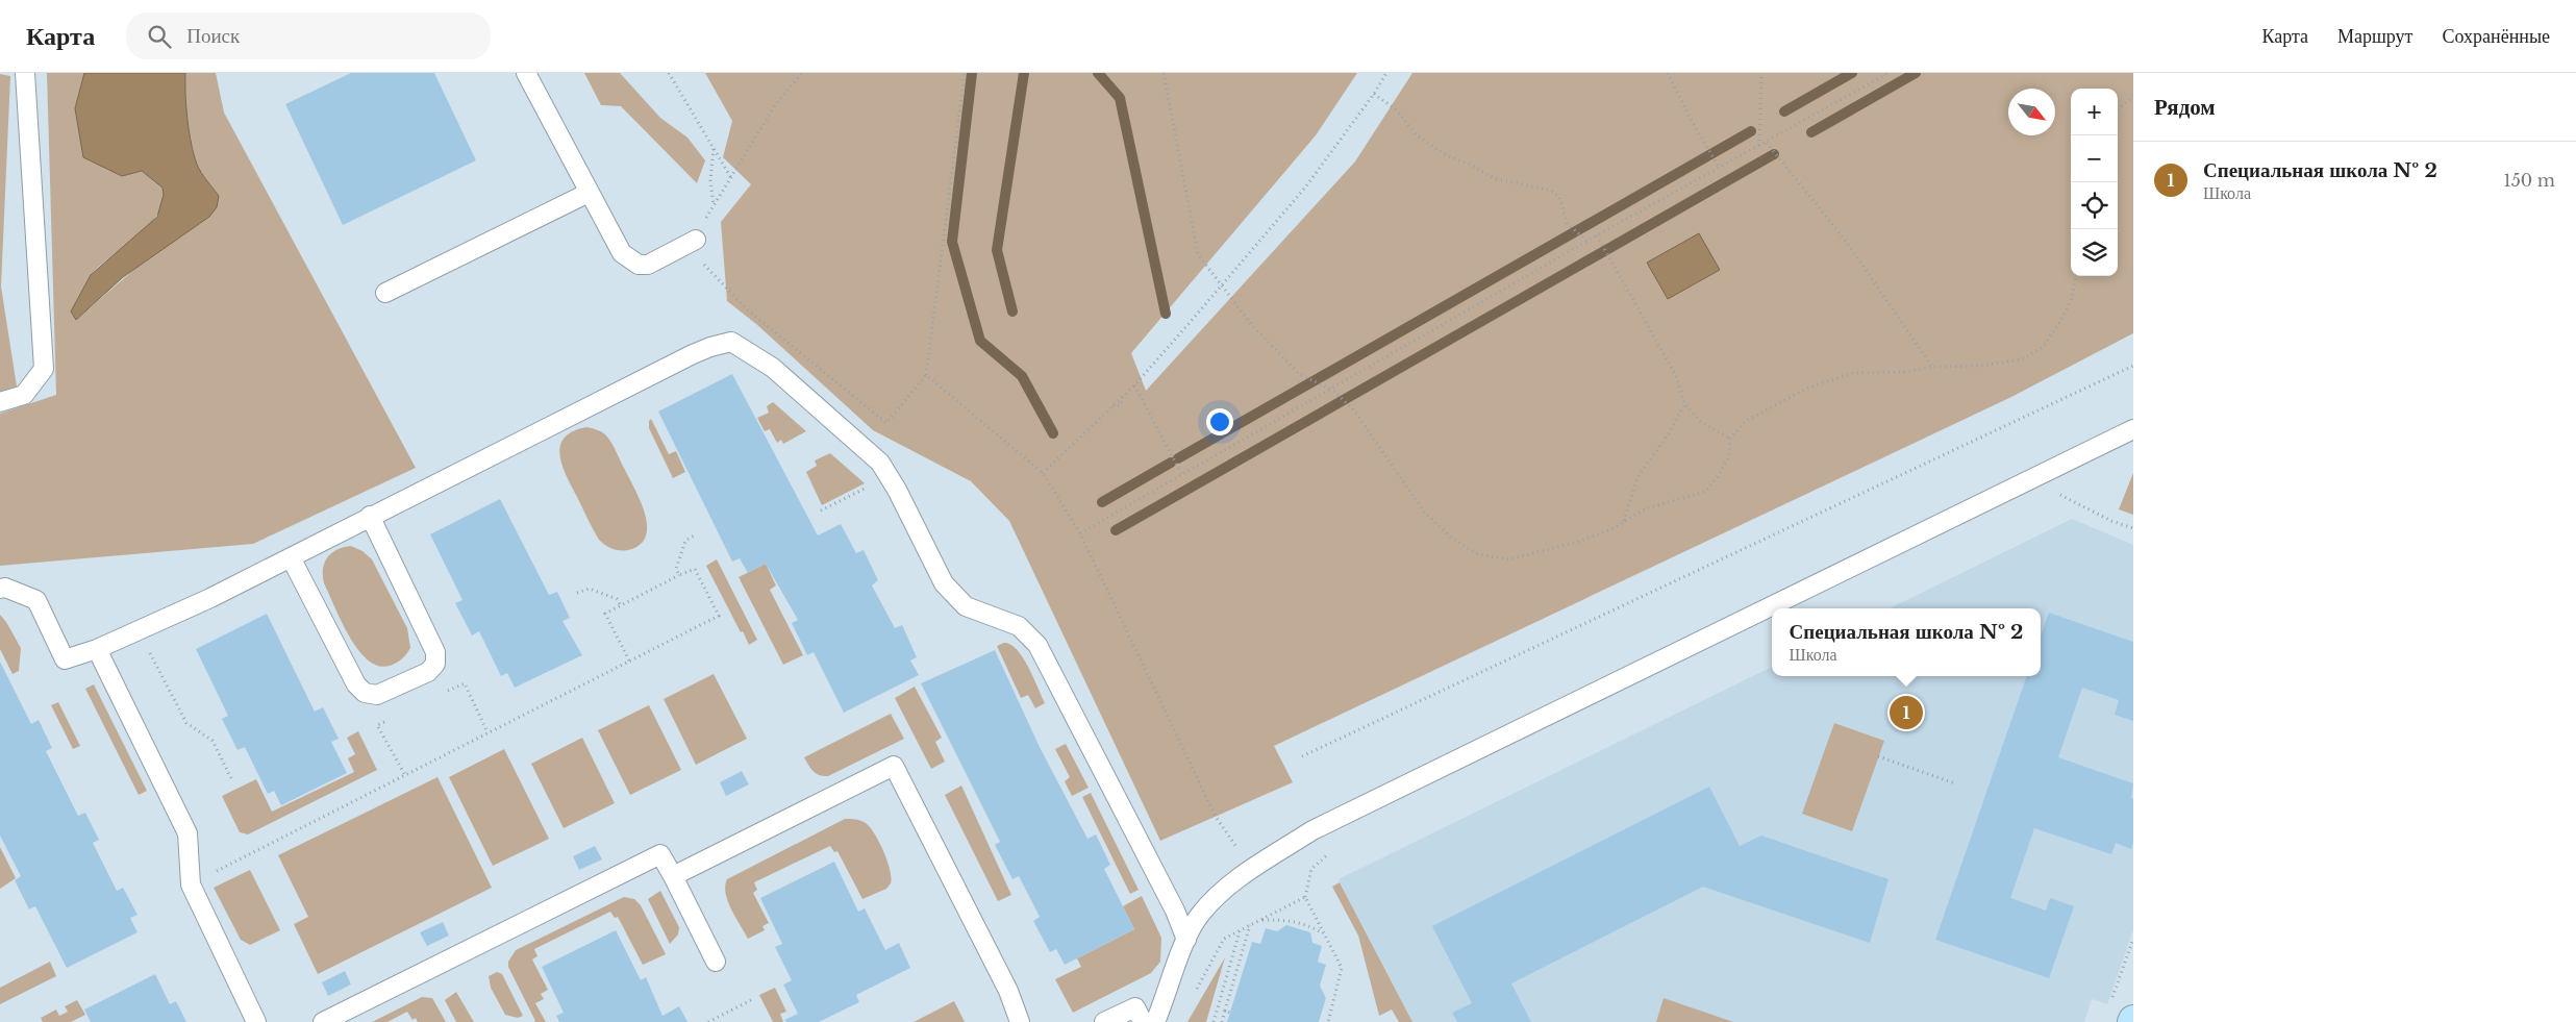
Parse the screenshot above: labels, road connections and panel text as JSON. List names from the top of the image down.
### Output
{
  "north": "bottom right",
  "page": {
    "header": "Карта",
    "search": "Поиск",
    "nav": ["Карта", "Маршрут", "Сохранённые"],
    "heading": "Рядом",
    "map_buttons": ["+", "−"],
    "list": [
      {
        "mark": "1",
        "name": "Специальная школа № 2",
        "note": "Школа",
        "value": "150 m"
      }
    ],
    "popup": ["Специальная школа № 2", "Школа"],
    "pins": "1"
  }
}
